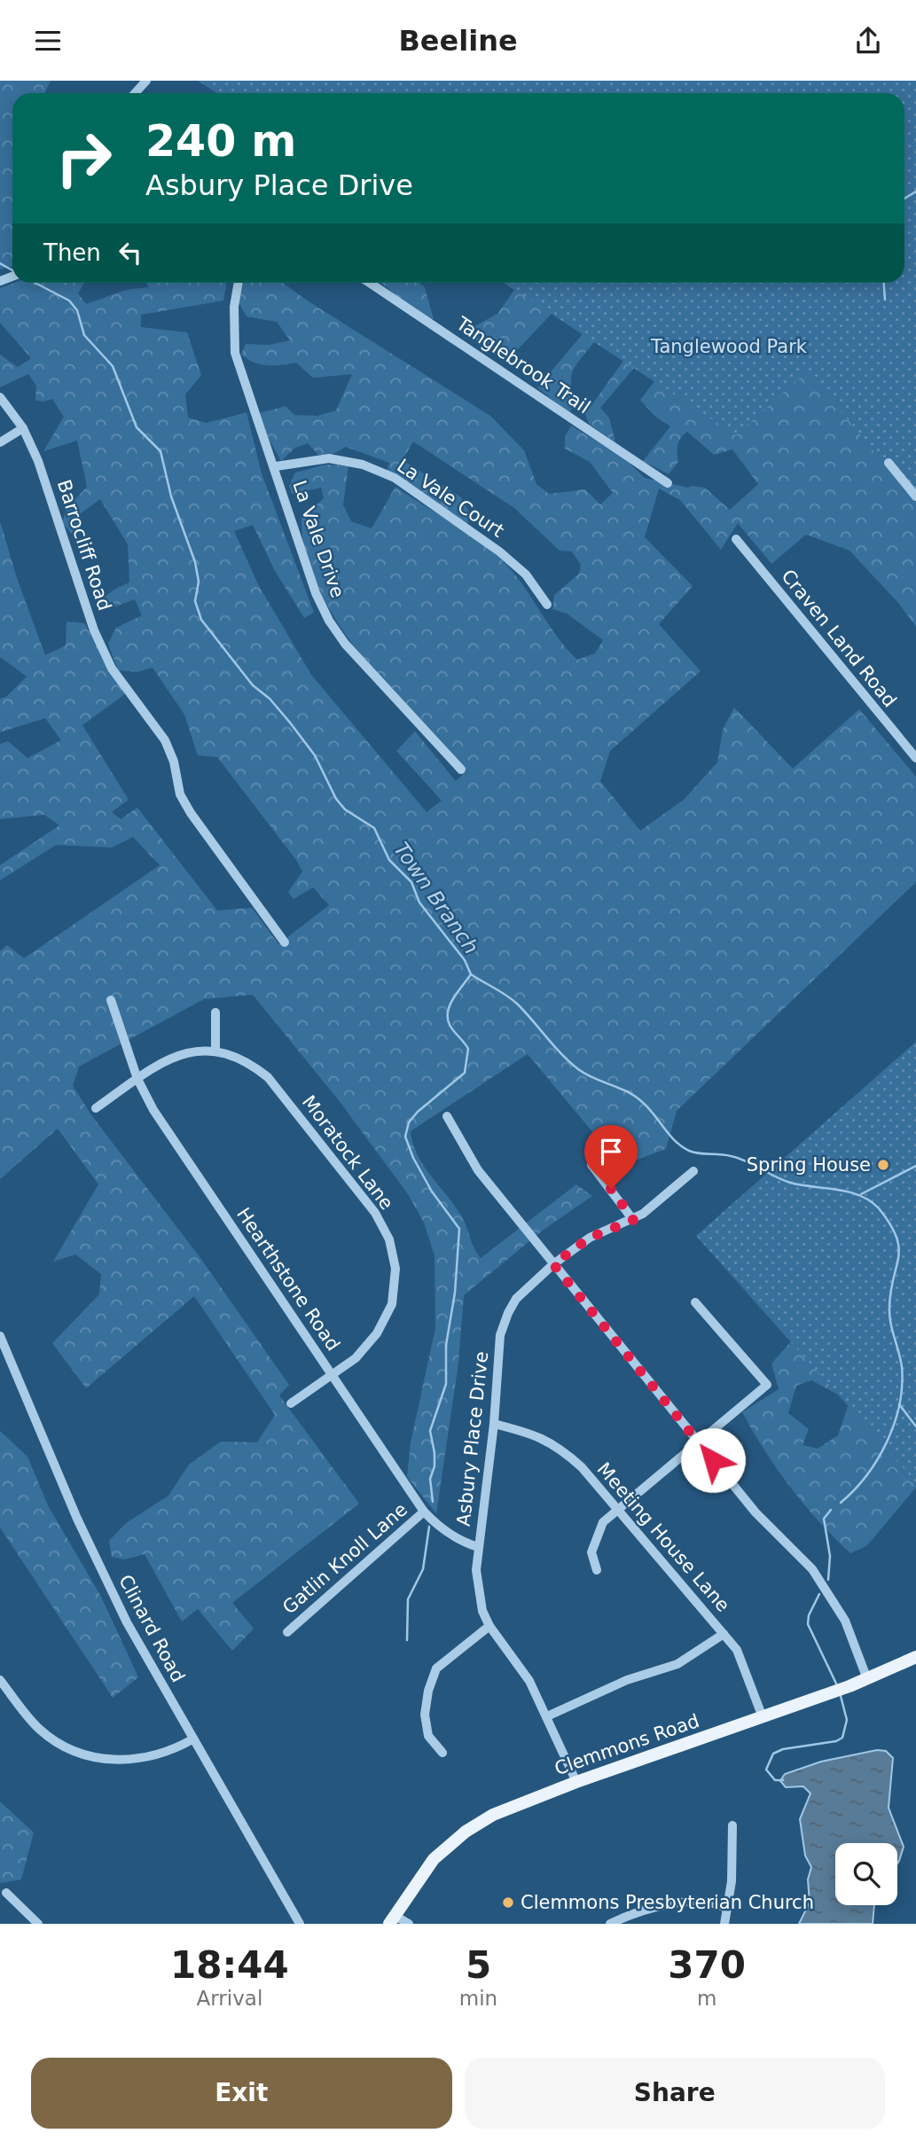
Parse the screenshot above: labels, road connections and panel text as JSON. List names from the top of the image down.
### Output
{
  "streets": {
    "main road": ["Clemmons Road"],
    "street": [
      "Tanglebrook Trail",
      "La Vale Court",
      "La Vale Drive",
      "Barrocliff Road",
      "Craven Land Road",
      "Moratock Lane",
      "Hearthstone Road",
      "Asbury Place Drive",
      "Meeting House Lane",
      "Gatlin Knoll Lane",
      "Clinard Road"
    ]
  },
  "crossings": [
    ["La Vale Court", "La Vale Drive"],
    ["Moratock Lane", "Hearthstone Road"],
    ["Hearthstone Road", "Asbury Place Drive"],
    ["Hearthstone Road", "Gatlin Knoll Lane"],
    ["Asbury Place Drive", "Meeting House Lane"],
    ["Asbury Place Drive", "Clemmons Road"],
    ["Meeting House Lane", "Clemmons Road"]
  ],
  "water": ["Town Branch"],
  "parks": ["Tanglewood Park"],
  "places": ["Spring House", "Clemmons Presbyterian Church"],
  "page": {
    "header": "Beeline",
    "turn": ["240 m", "Asbury Place Drive"],
    "then": "Then",
    "eta": [
      "18:44",
      "Arrival",
      "5",
      "min",
      "370",
      "m"
    ],
    "buttons": ["Exit", "Share"]
  }
}
